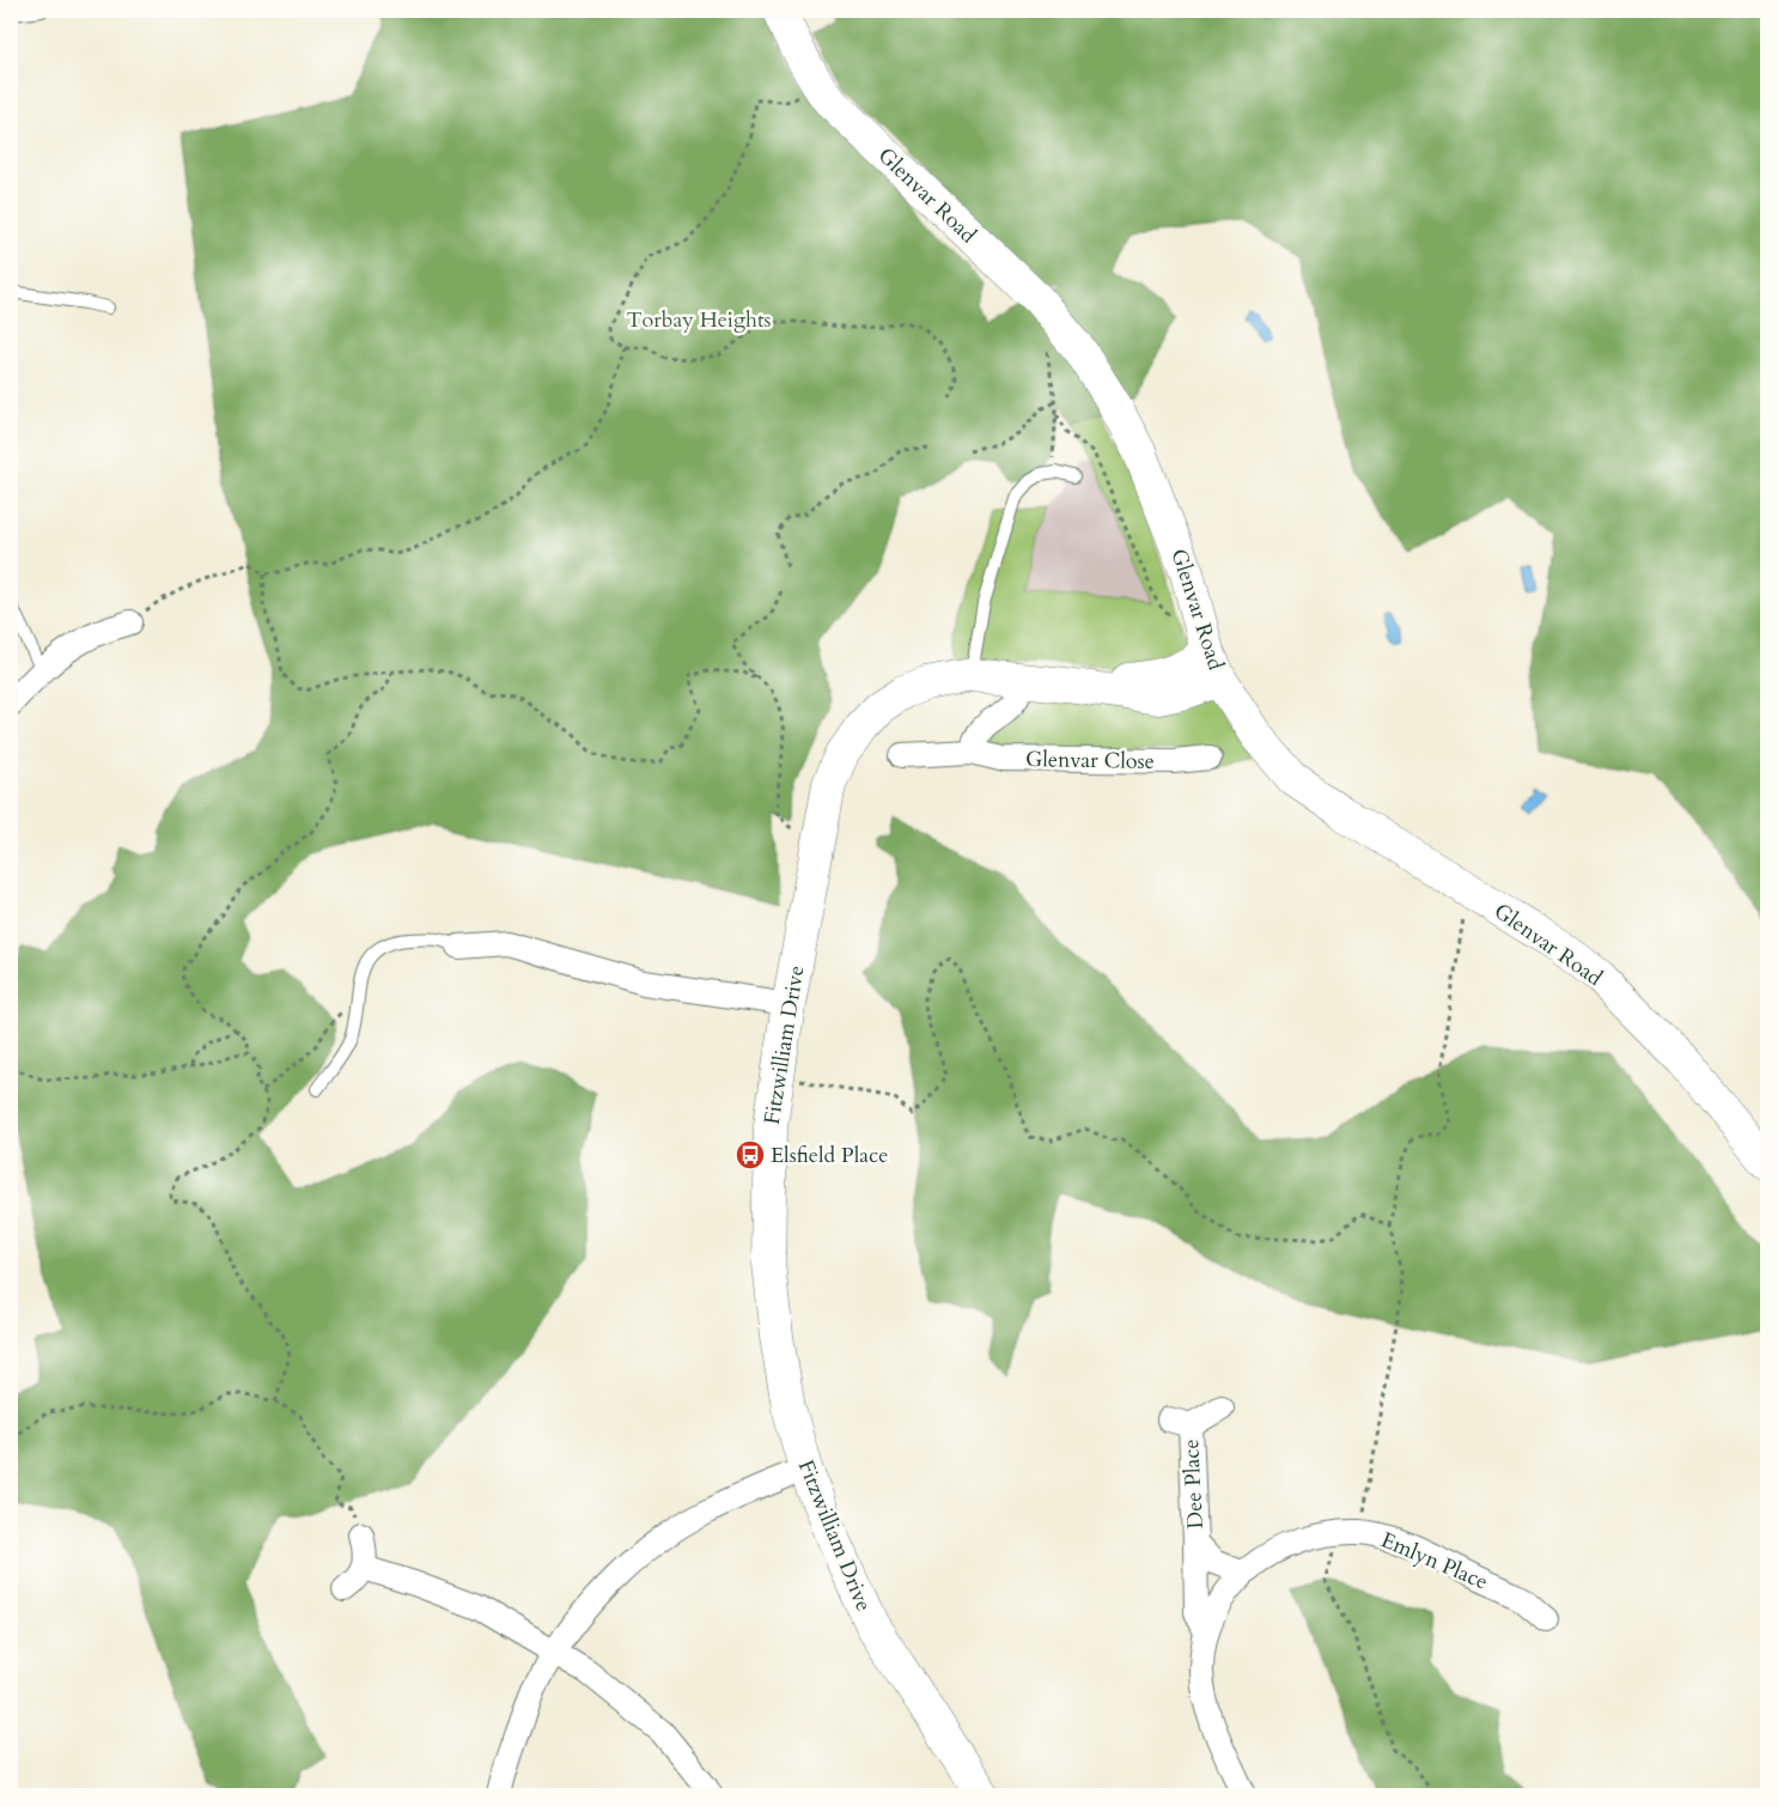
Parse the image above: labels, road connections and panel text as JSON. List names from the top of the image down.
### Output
{
  "streets": {
    "main road": ["Glenvar Road", "Fitzwilliam Drive"],
    "street": ["Glenvar Close", "Dee Place", "Emlyn Place"]
  },
  "crossings": [
    ["Glenvar Road", "Fitzwilliam Drive"],
    ["Dee Place", "Emlyn Place"]
  ],
  "parks": ["Torbay Heights"],
  "places": {
    "bus stop": ["Elsfield Place"]
  }
}
